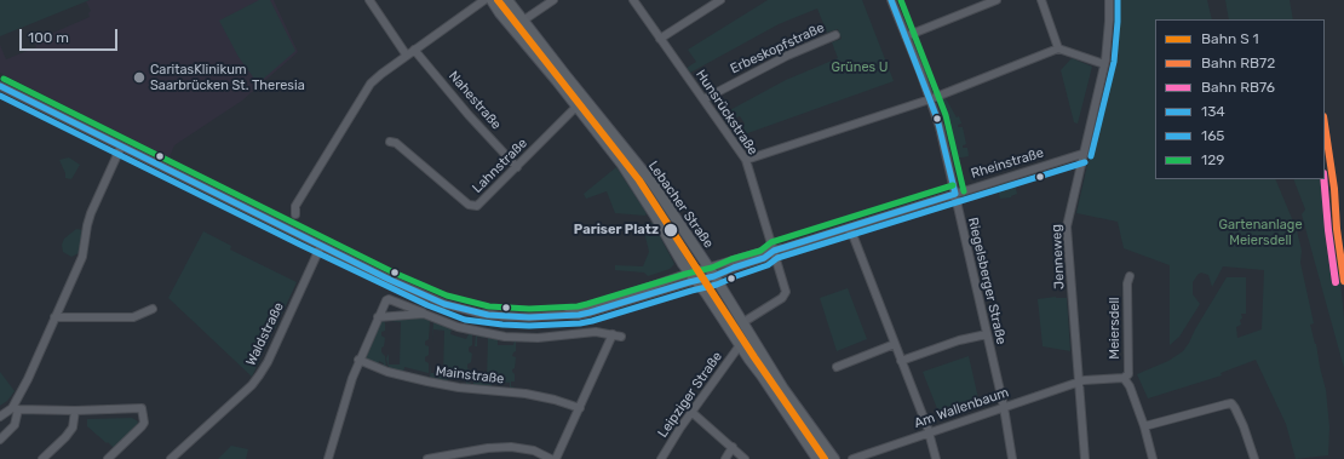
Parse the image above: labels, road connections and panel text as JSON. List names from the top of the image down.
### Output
{
  "streets": {
    "main road": ["Lebacher Straße"],
    "street": [
      "Erbeskopfstraße",
      "Nahestraße",
      "Hunsrückstraße",
      "Rheinstraße",
      "Lahnstraße",
      "Jenneweg",
      "Riegelsberger Straße",
      "Meiersdell",
      "Waldstraße",
      "Mainstraße",
      "Leipziger Straße",
      "Am Wallenbaum"
    ]
  },
  "crossings": [
    ["Erbeskopfstraße", "Hunsrückstraße"],
    ["Nahestraße", "Lahnstraße"],
    ["Hunsrückstraße", "Rheinstraße"],
    ["Rheinstraße", "Lebacher Straße"],
    ["Rheinstraße", "Jenneweg"],
    ["Rheinstraße", "Riegelsberger Straße"],
    ["Rheinstraße", "Waldstraße"],
    ["Lahnstraße", "Lebacher Straße"],
    ["Lebacher Straße", "Leipziger Straße"],
    ["Jenneweg", "Am Wallenbaum"],
    ["Riegelsberger Straße", "Am Wallenbaum"],
    ["Meiersdell", "Am Wallenbaum"]
  ],
  "parks": ["Grünes U", "Gartenanlage Meiersdell"],
  "places": ["CaritasKlinikum Saarbrücken St. Theresia", "Pariser Platz"],
  "lines": [
    "transit line 134",
    "transit line 165",
    "transit line 129",
    "rail line RB72",
    "rail line RB76"
  ],
  "legend": [
    "Bahn S 1",
    "Bahn RB72",
    "Bahn RB76",
    "134",
    "165",
    "129"
  ],
  "scale_bar": "100 m"
}
